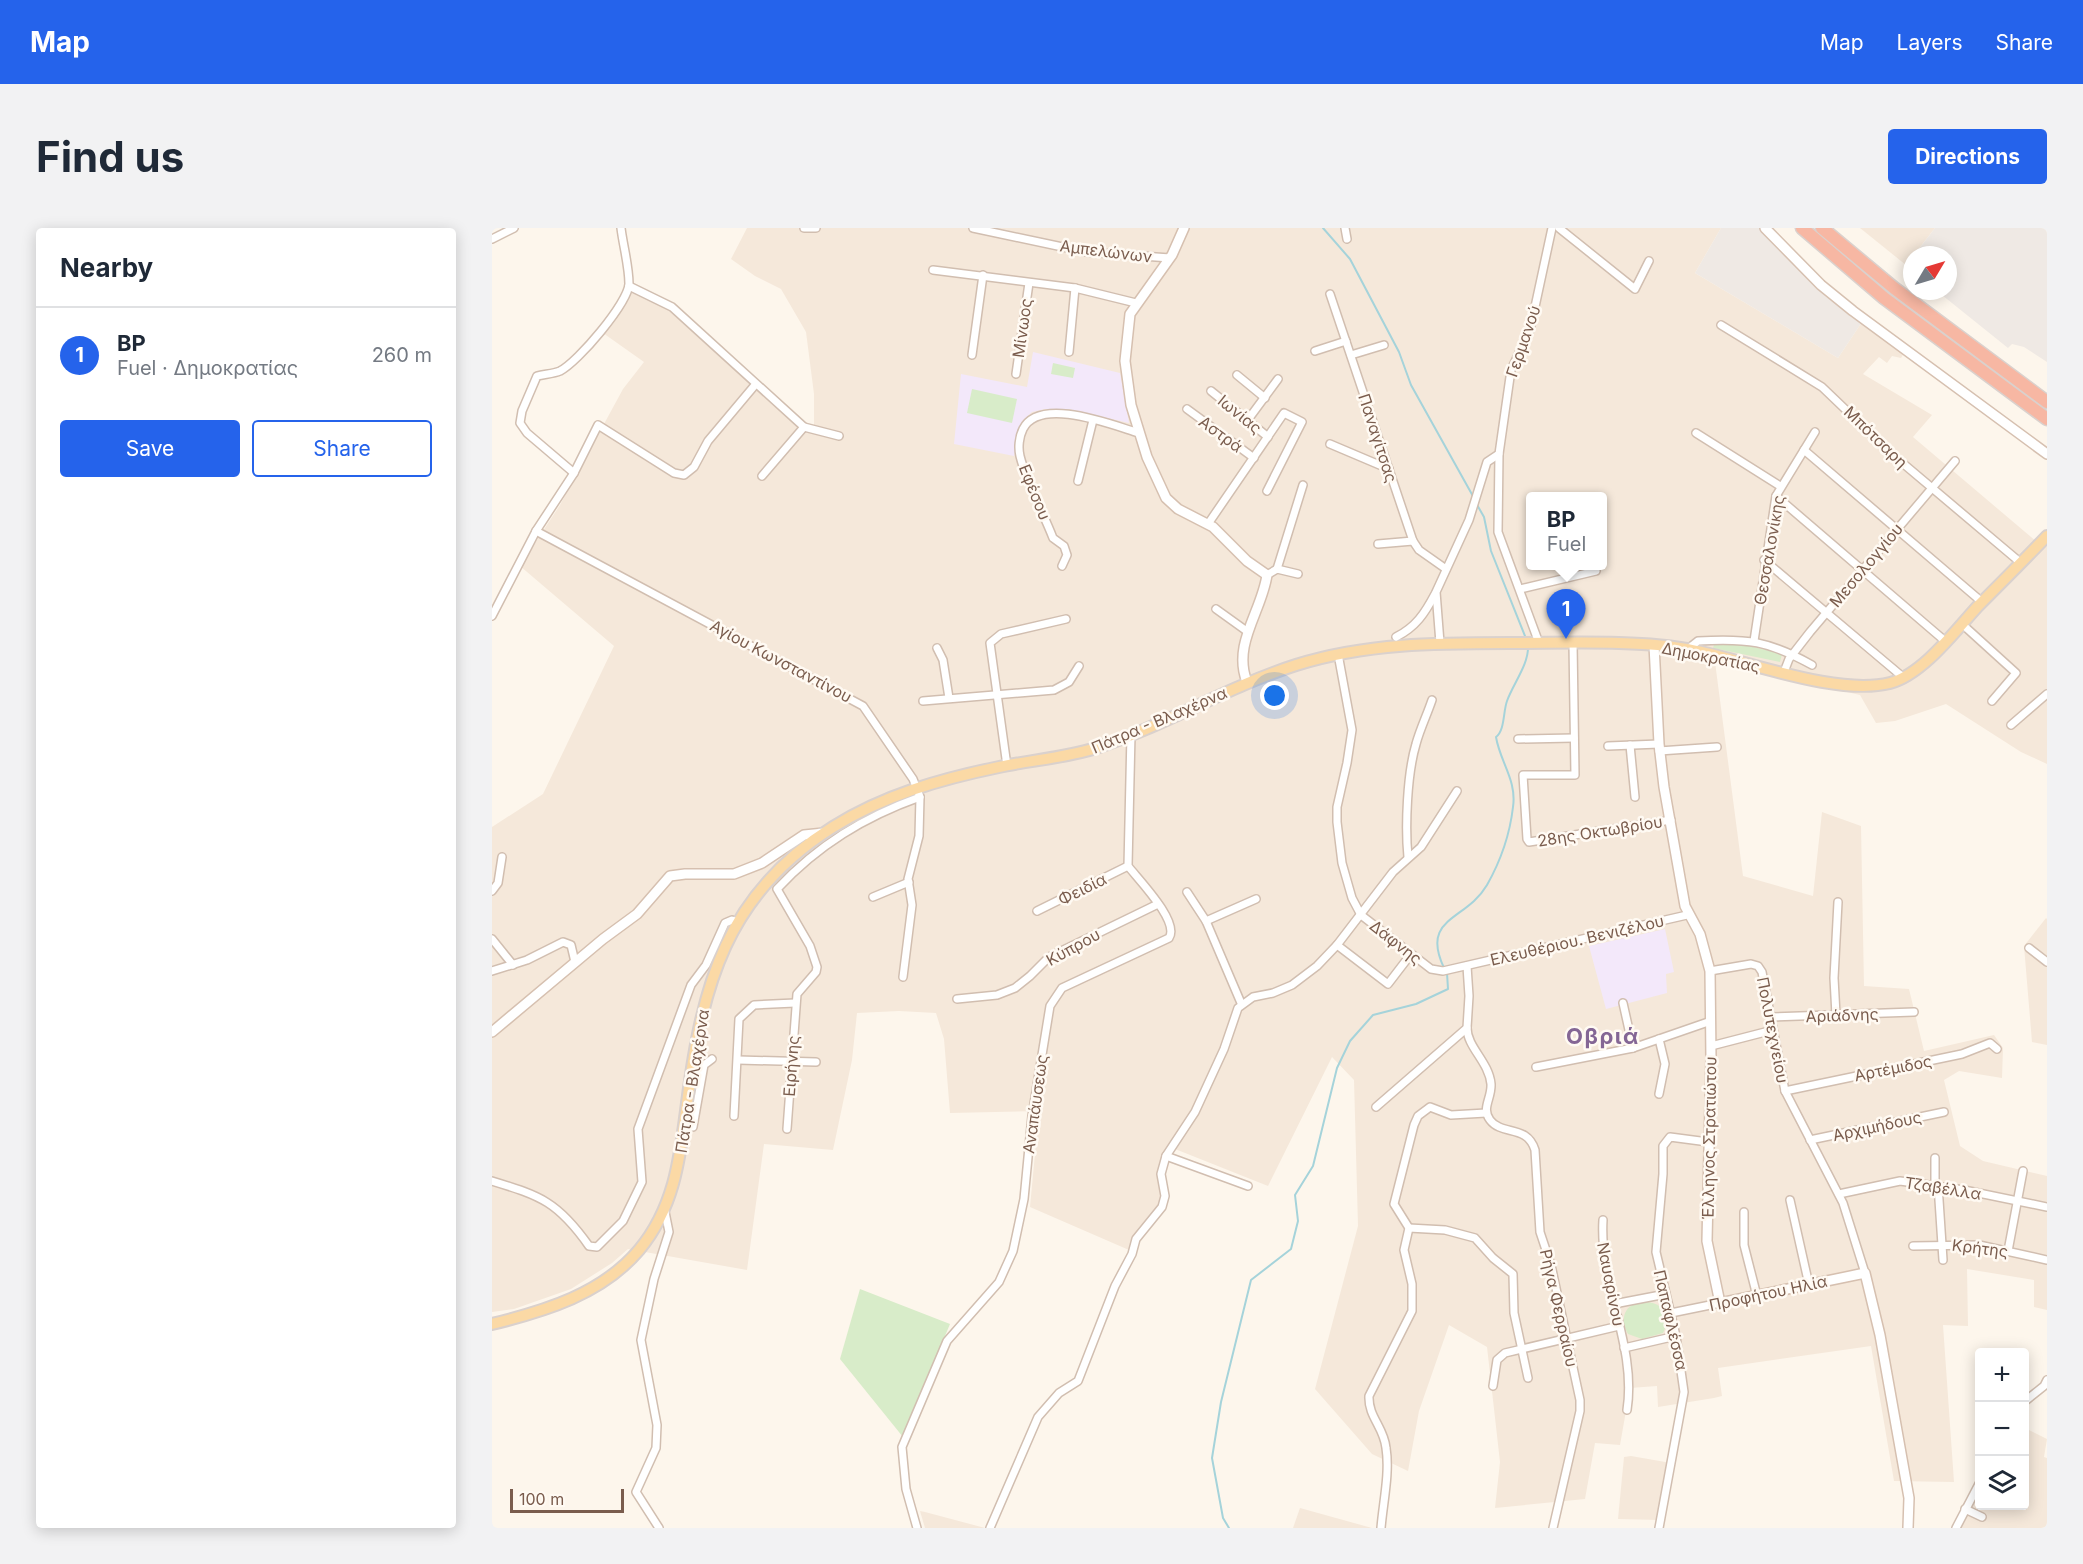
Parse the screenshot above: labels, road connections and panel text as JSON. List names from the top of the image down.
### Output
{
  "streets": {
    "main road": ["Δημοκρατίας", "Πάτρα - Βλαχέρνα"],
    "street": [
      "Αμπελώνων",
      "Μίνωος",
      "Γερμανού",
      "Ιωνίας",
      "Αστρά",
      "Μπότσαρη",
      "Παναγίτσας",
      "Εφέσου",
      "Θεσσαλονίκης",
      "Μεσολογγίου",
      "Αγίου Κωνσταντίνου",
      "28ης Οκτωβρίου",
      "Φειδία",
      "Ελευθέριου. Βενιζέλου",
      "Δάφνης",
      "Κύπρου",
      "Αριάδνης",
      "Πολυτεχνείου",
      "Ειρήνης",
      "Αρτέμιδος",
      "Αναπάυσεως",
      "Αρχιμήδους",
      "Έλληνος Στρατιώτου",
      "Τζαβέλλα",
      "Κρήτης",
      "Ναυαρίνου",
      "Προφήτου Ηλία",
      "Ρήγα Φερραίου",
      "Παπαφλέσσα"
    ]
  },
  "crossings": [
    ["Γερμανού", "Παναγίτσας"],
    ["Γερμανού", "Δημοκρατίας"],
    ["Μπότσαρη", "Μεσολογγίου"],
    ["Μπότσαρη", "Δημοκρατίας"],
    ["Μεσολογγίου", "Δημοκρατίας"],
    ["Δημοκρατίας", "Πάτρα - Βλαχέρνα"],
    ["Αγίου Κωνσταντίνου", "Πάτρα - Βλαχέρνα"],
    ["Φειδία", "Αναπάυσεως"],
    ["Ελευθέριου. Βενιζέλου", "Δάφνης"],
    ["Κύπρου", "Αναπάυσεως"],
    ["Αριάδνης", "Πολυτεχνείου"],
    ["Πολυτεχνείου", "Αρτέμιδος"],
    ["Πολυτεχνείου", "Αρχιμήδους"],
    ["Πολυτεχνείου", "Έλληνος Στρατιώτου"],
    ["Πολυτεχνείου", "Τζαβέλλα"],
    ["Πολυτεχνείου", "Προφήτου Ηλία"],
    ["Έλληνος Στρατιώτου", "Προφήτου Ηλία"],
    ["Έλληνος Στρατιώτου", "Παπαφλέσσα"],
    ["Προφήτου Ηλία", "Παπαφλέσσα"]
  ],
  "districts": ["Οβριά"],
  "scale_bar": "100 m",
  "north": "top right",
  "page": {
    "header": "Map",
    "nav": ["Map", "Layers", "Share"],
    "buttons": [
      "Directions",
      ["Save", "Share"]
    ],
    "title": "Find us",
    "heading": "Nearby",
    "list": [
      {
        "mark": "1",
        "name": "BP",
        "note": "Fuel · Δημοκρατίας",
        "value": "260 m"
      }
    ],
    "popup": ["BP", "Fuel"],
    "pins": "1",
    "map_buttons": ["+", "−"],
    "scale": "100 m"
  }
}
